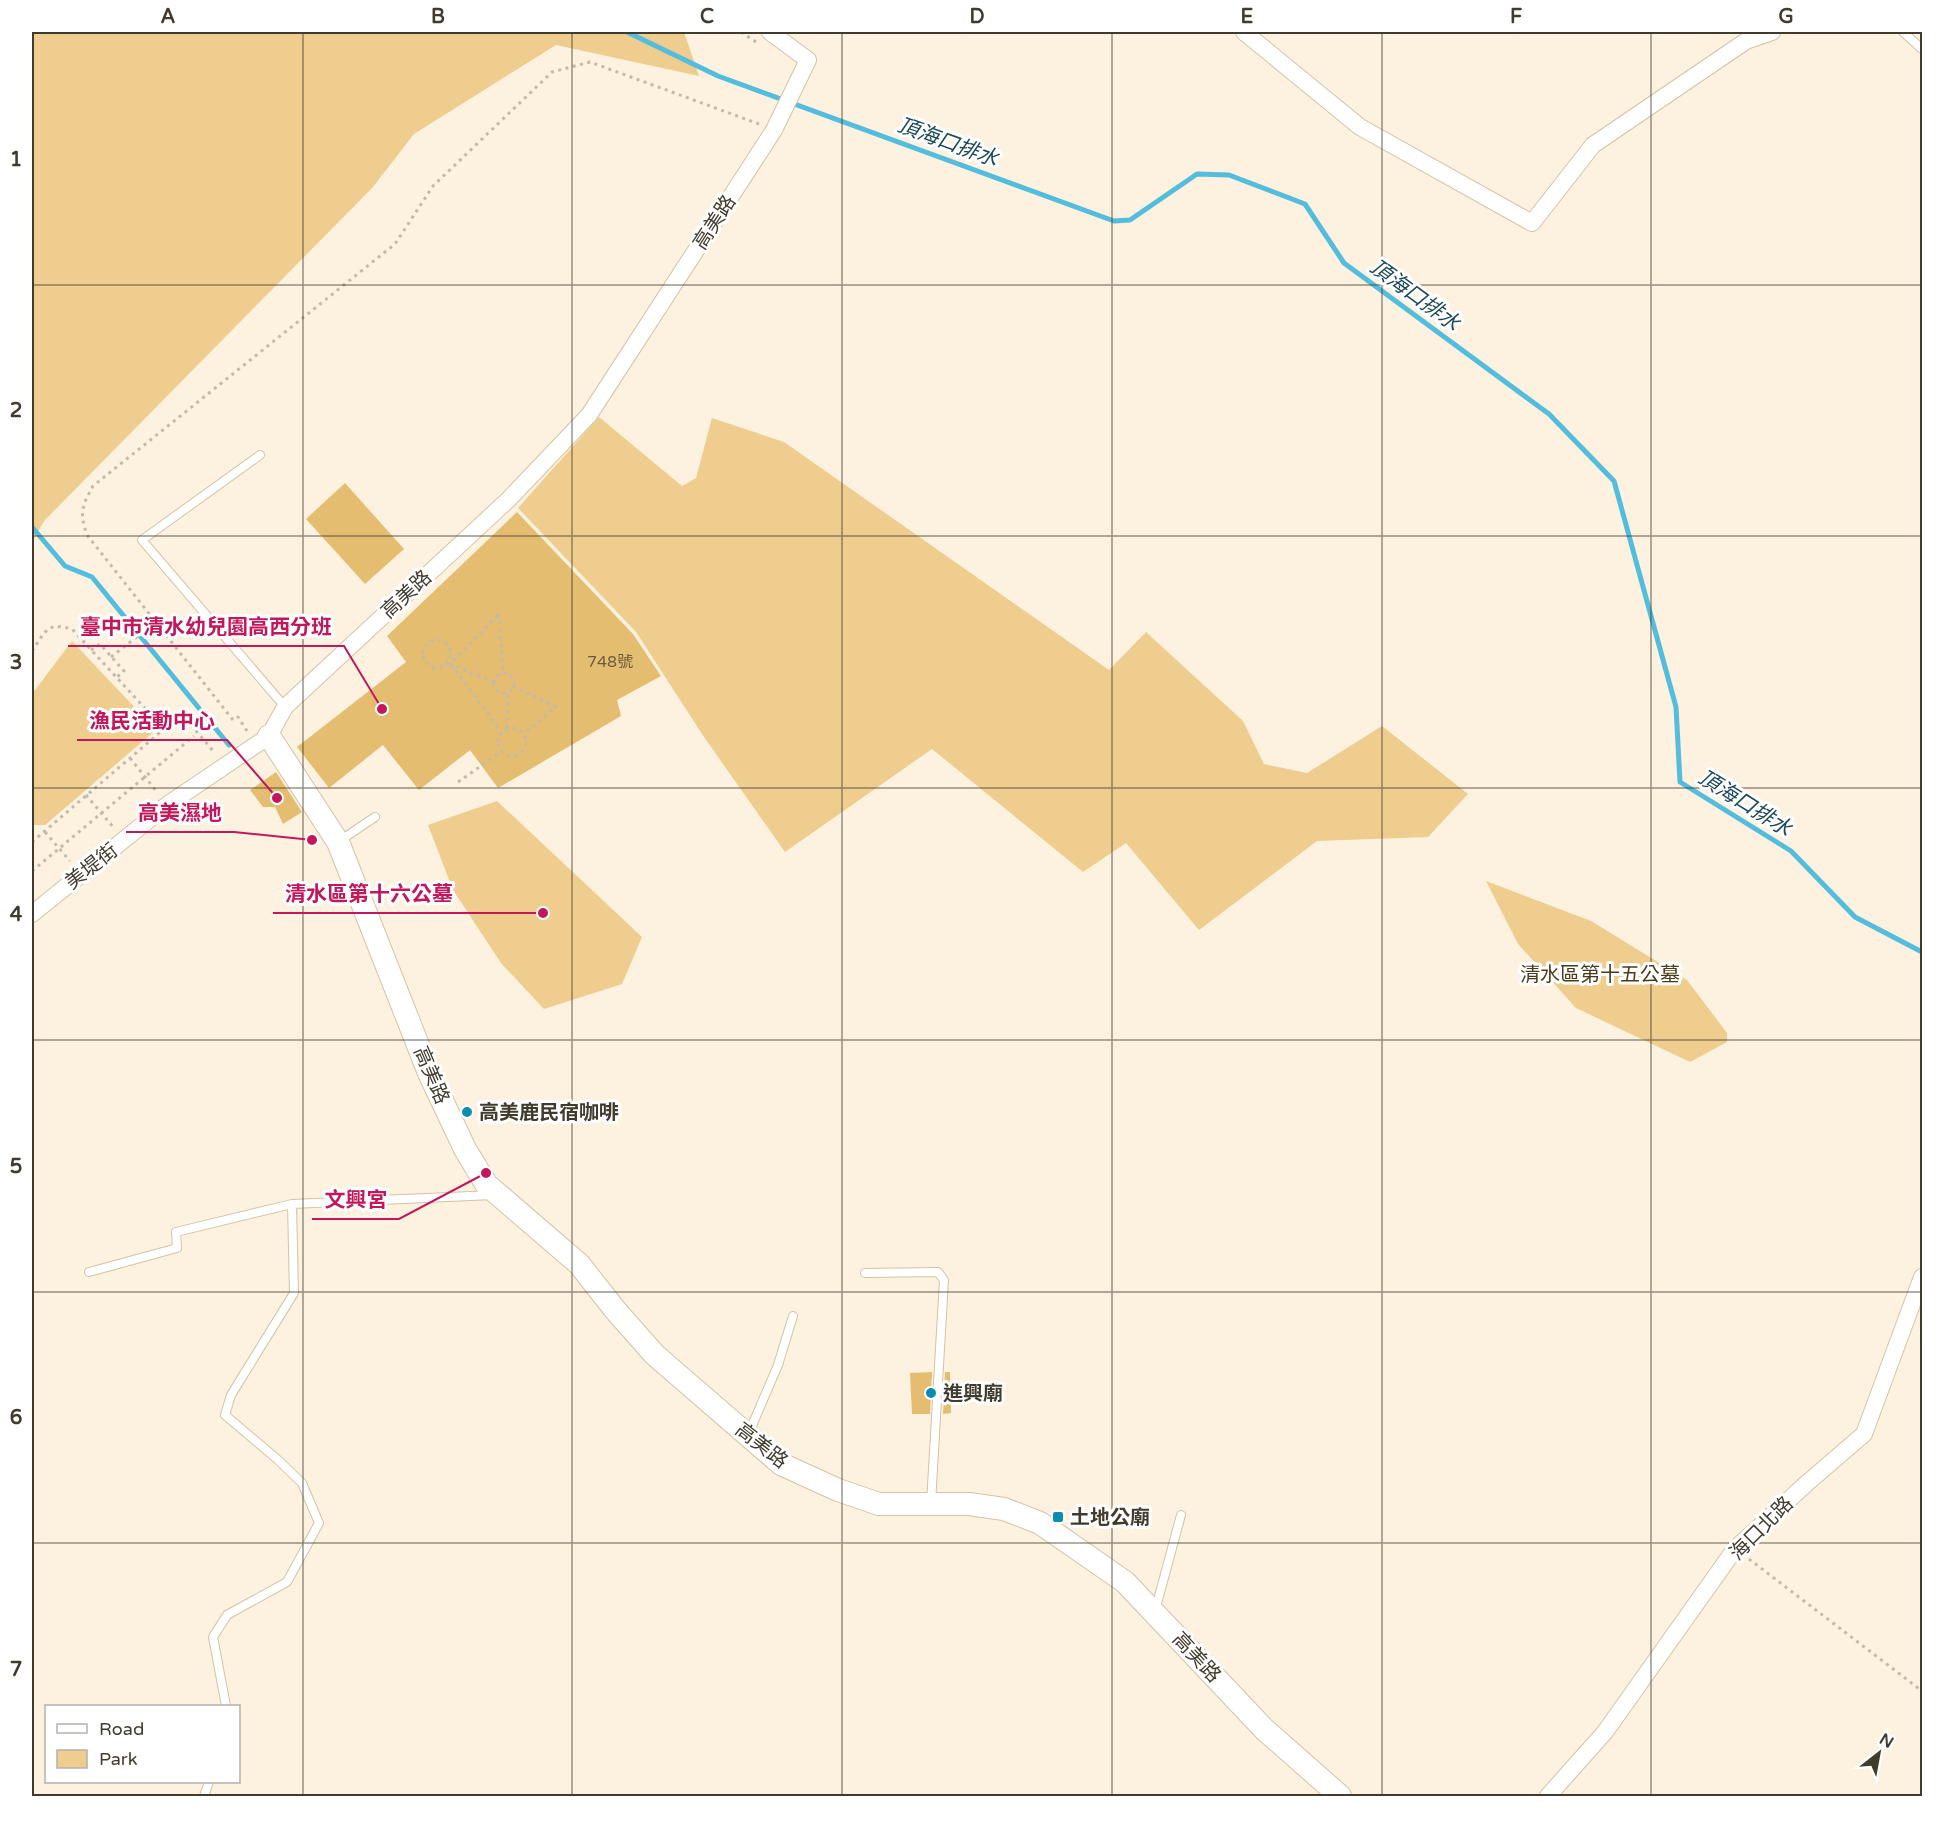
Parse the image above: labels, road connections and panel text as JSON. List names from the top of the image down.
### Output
{
  "streets": {
    "street": ["高美路", "美堤街", "海口北路"]
  },
  "crossings": [
    ["高美路", "美堤街"]
  ],
  "water": ["頂海口排水"],
  "parks": ["清水區第十五公墓"],
  "places": {
    "other": [
      "臺中市清水幼兒園高西分班",
      "漁民活動中心",
      "高美濕地",
      "清水區第十六公墓",
      "高美鹿民宿咖啡",
      "文興宮",
      "進興廟"
    ],
    "transit": ["土地公廟"]
  },
  "house_numbers": ["748號"],
  "legend": ["Road", "Park"],
  "north": "top right",
  "grid": {
    "columns": [
      "A",
      "B",
      "C",
      "D",
      "E",
      "F",
      "G"
    ],
    "rows": [
      "1",
      "2",
      "3",
      "4",
      "5",
      "6",
      "7"
    ]
  }
}
